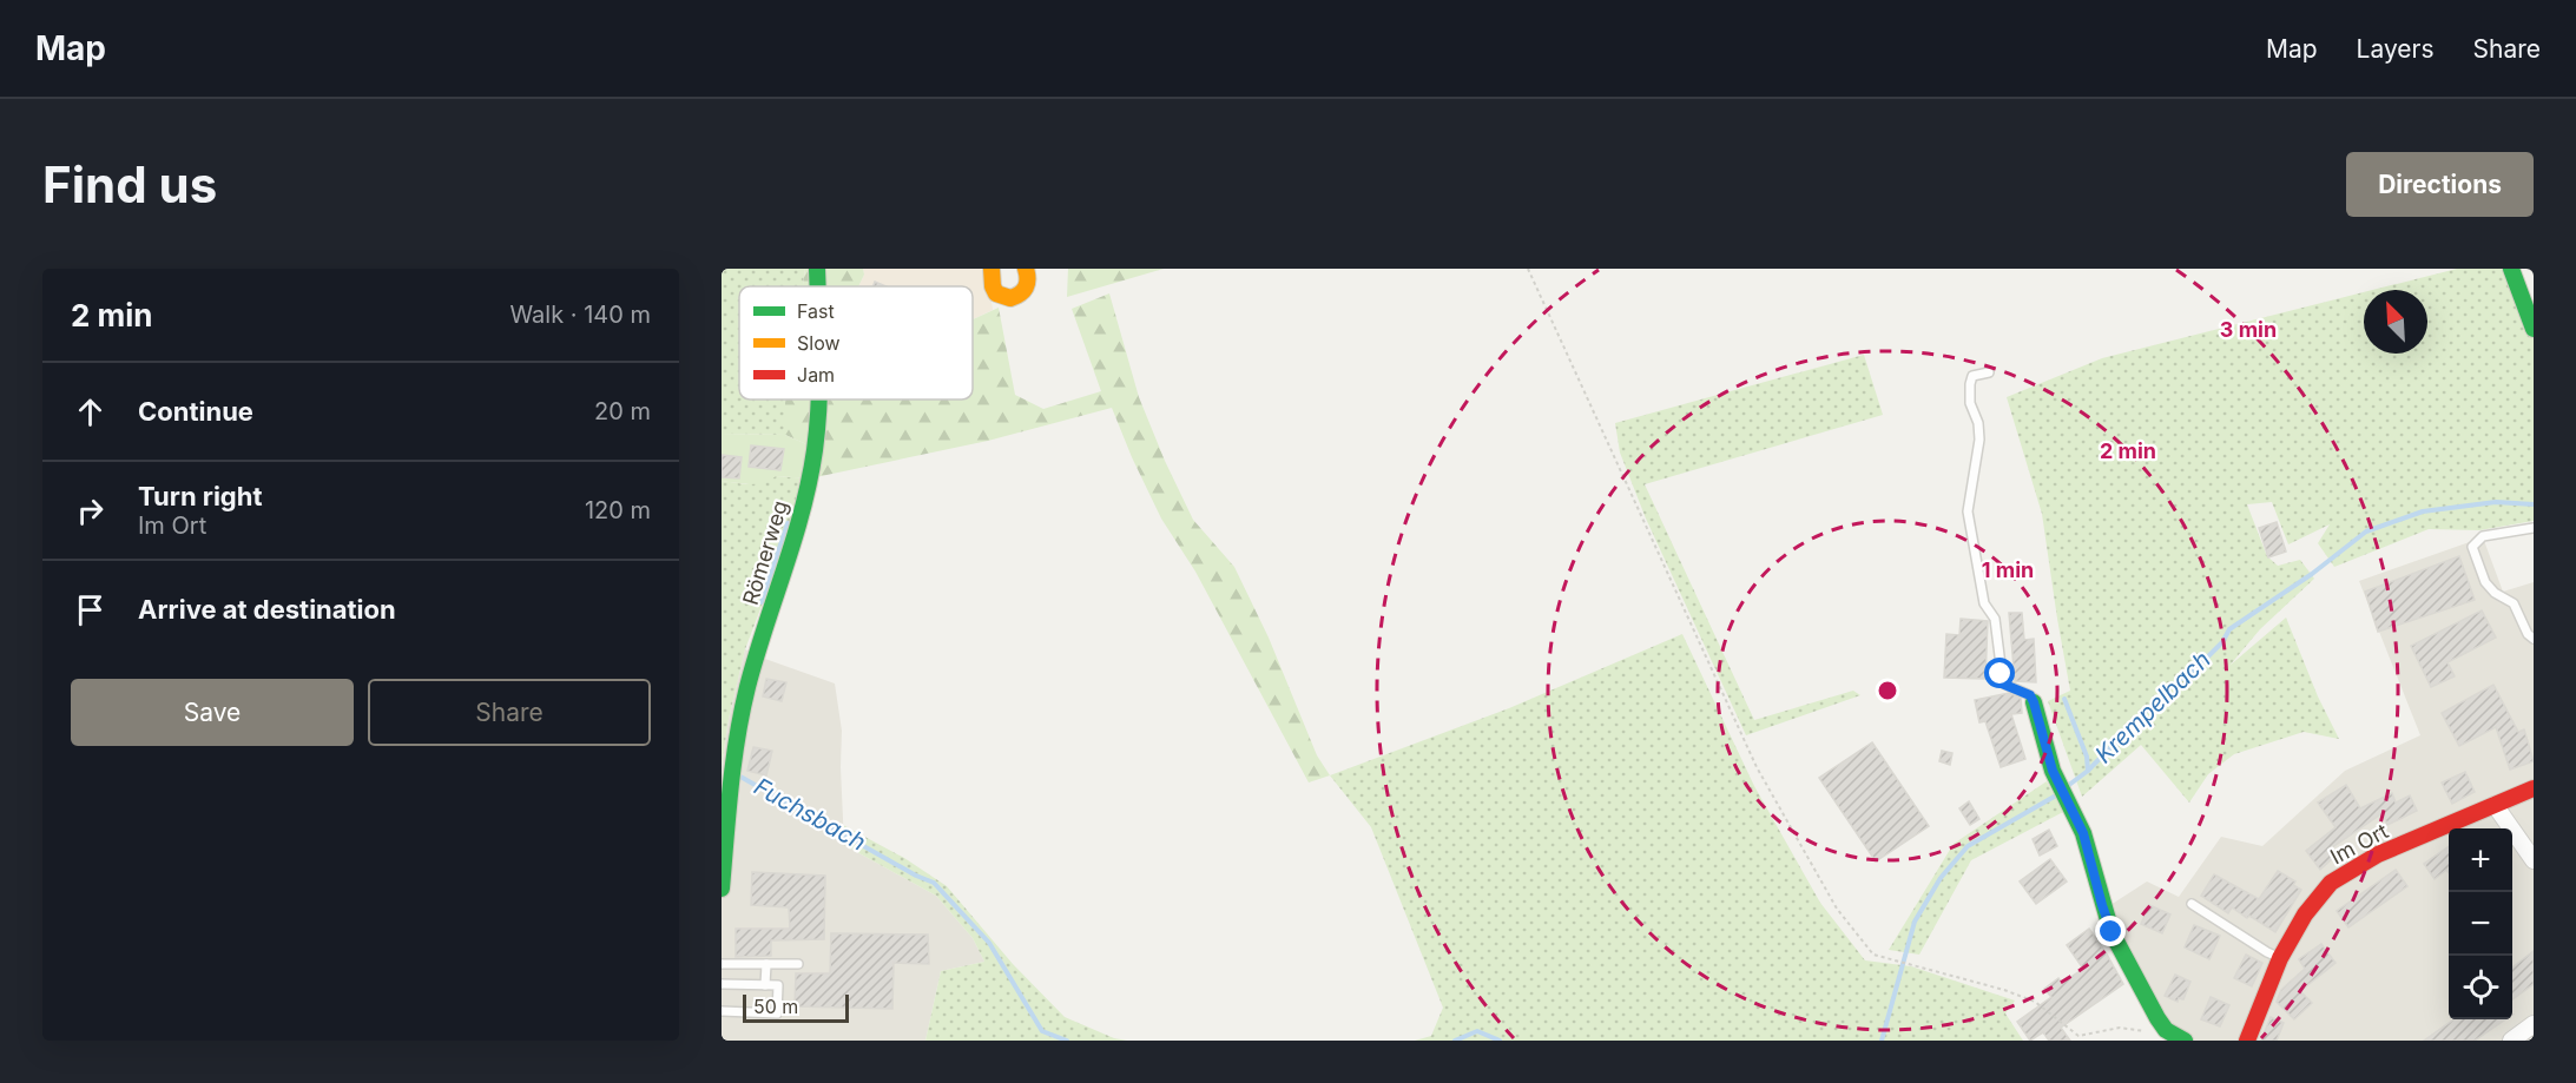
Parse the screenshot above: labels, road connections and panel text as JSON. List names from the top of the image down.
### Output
{
  "streets": {
    "street": ["Römerweg", "Im Ort"]
  },
  "water": ["Krempelbach", "Fuchsbach"],
  "legend": ["Fast", "Slow", "Jam"],
  "scale_bar": "50 m",
  "north": "top left",
  "page": {
    "header": "Map",
    "nav": ["Map", "Layers", "Share"],
    "buttons": [
      "Directions",
      ["Save", "Share"]
    ],
    "title": "Find us",
    "heading": ["2 min", "Walk · 140 m"],
    "list": [
      ["Continue", "20 m"],
      ["Turn right", "Im Ort", "120 m"],
      "Arrive at destination"
    ],
    "map_buttons": ["+", "−"],
    "scale": "50 m"
  },
  "rings": ["3 min", "2 min", "1 min"]
}
